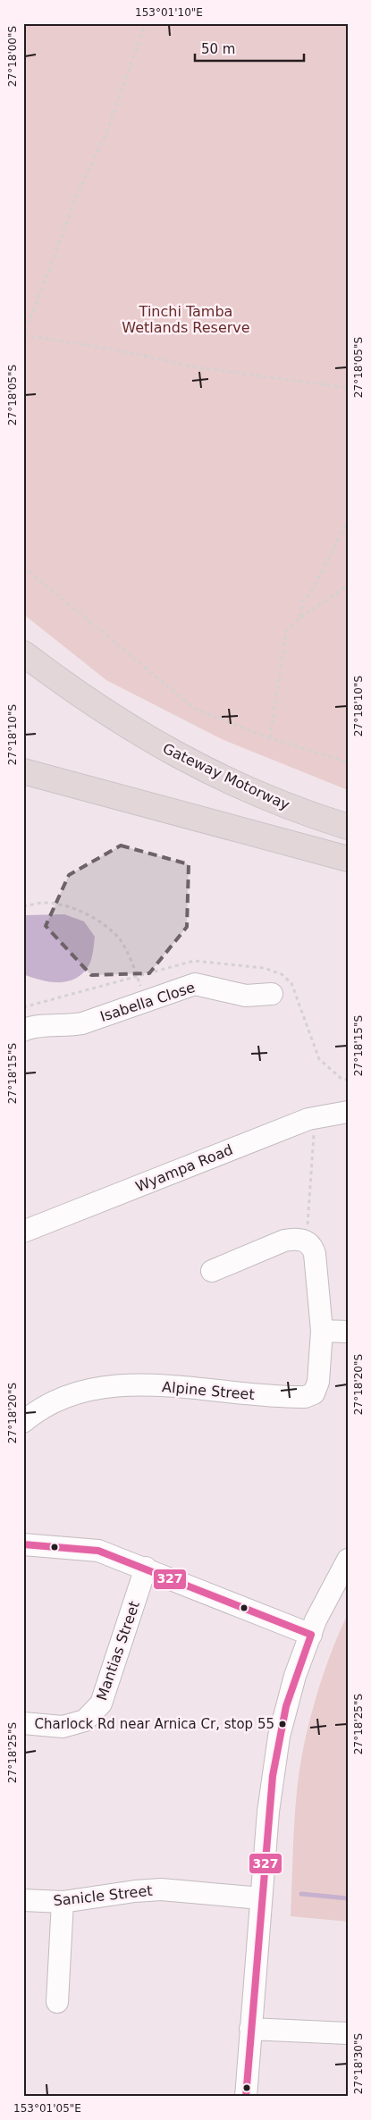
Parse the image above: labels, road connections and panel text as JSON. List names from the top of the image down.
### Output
{
  "streets": {
    "highway": ["Gateway Motorway"],
    "street": [
      "Isabella Close",
      "Wyampa Road",
      "Alpine Street",
      "Mantias Street",
      "Sanicle Street"
    ]
  },
  "parks": ["Tinchi Tamba Wetlands Reserve"],
  "places": ["Charlock Rd near Arnica Cr, stop 55"],
  "lines": ["transit line 327"],
  "scale_bar": "50 m",
  "coordinates": [
    "153°01'10\"E",
    "27°18'00\"S",
    "27°18'05\"S",
    "27°18'10\"S",
    "27°18'15\"S",
    "27°18'20\"S",
    "27°18'25\"S",
    "27°18'30\"S",
    "153°01'05\"E"
  ]
}
